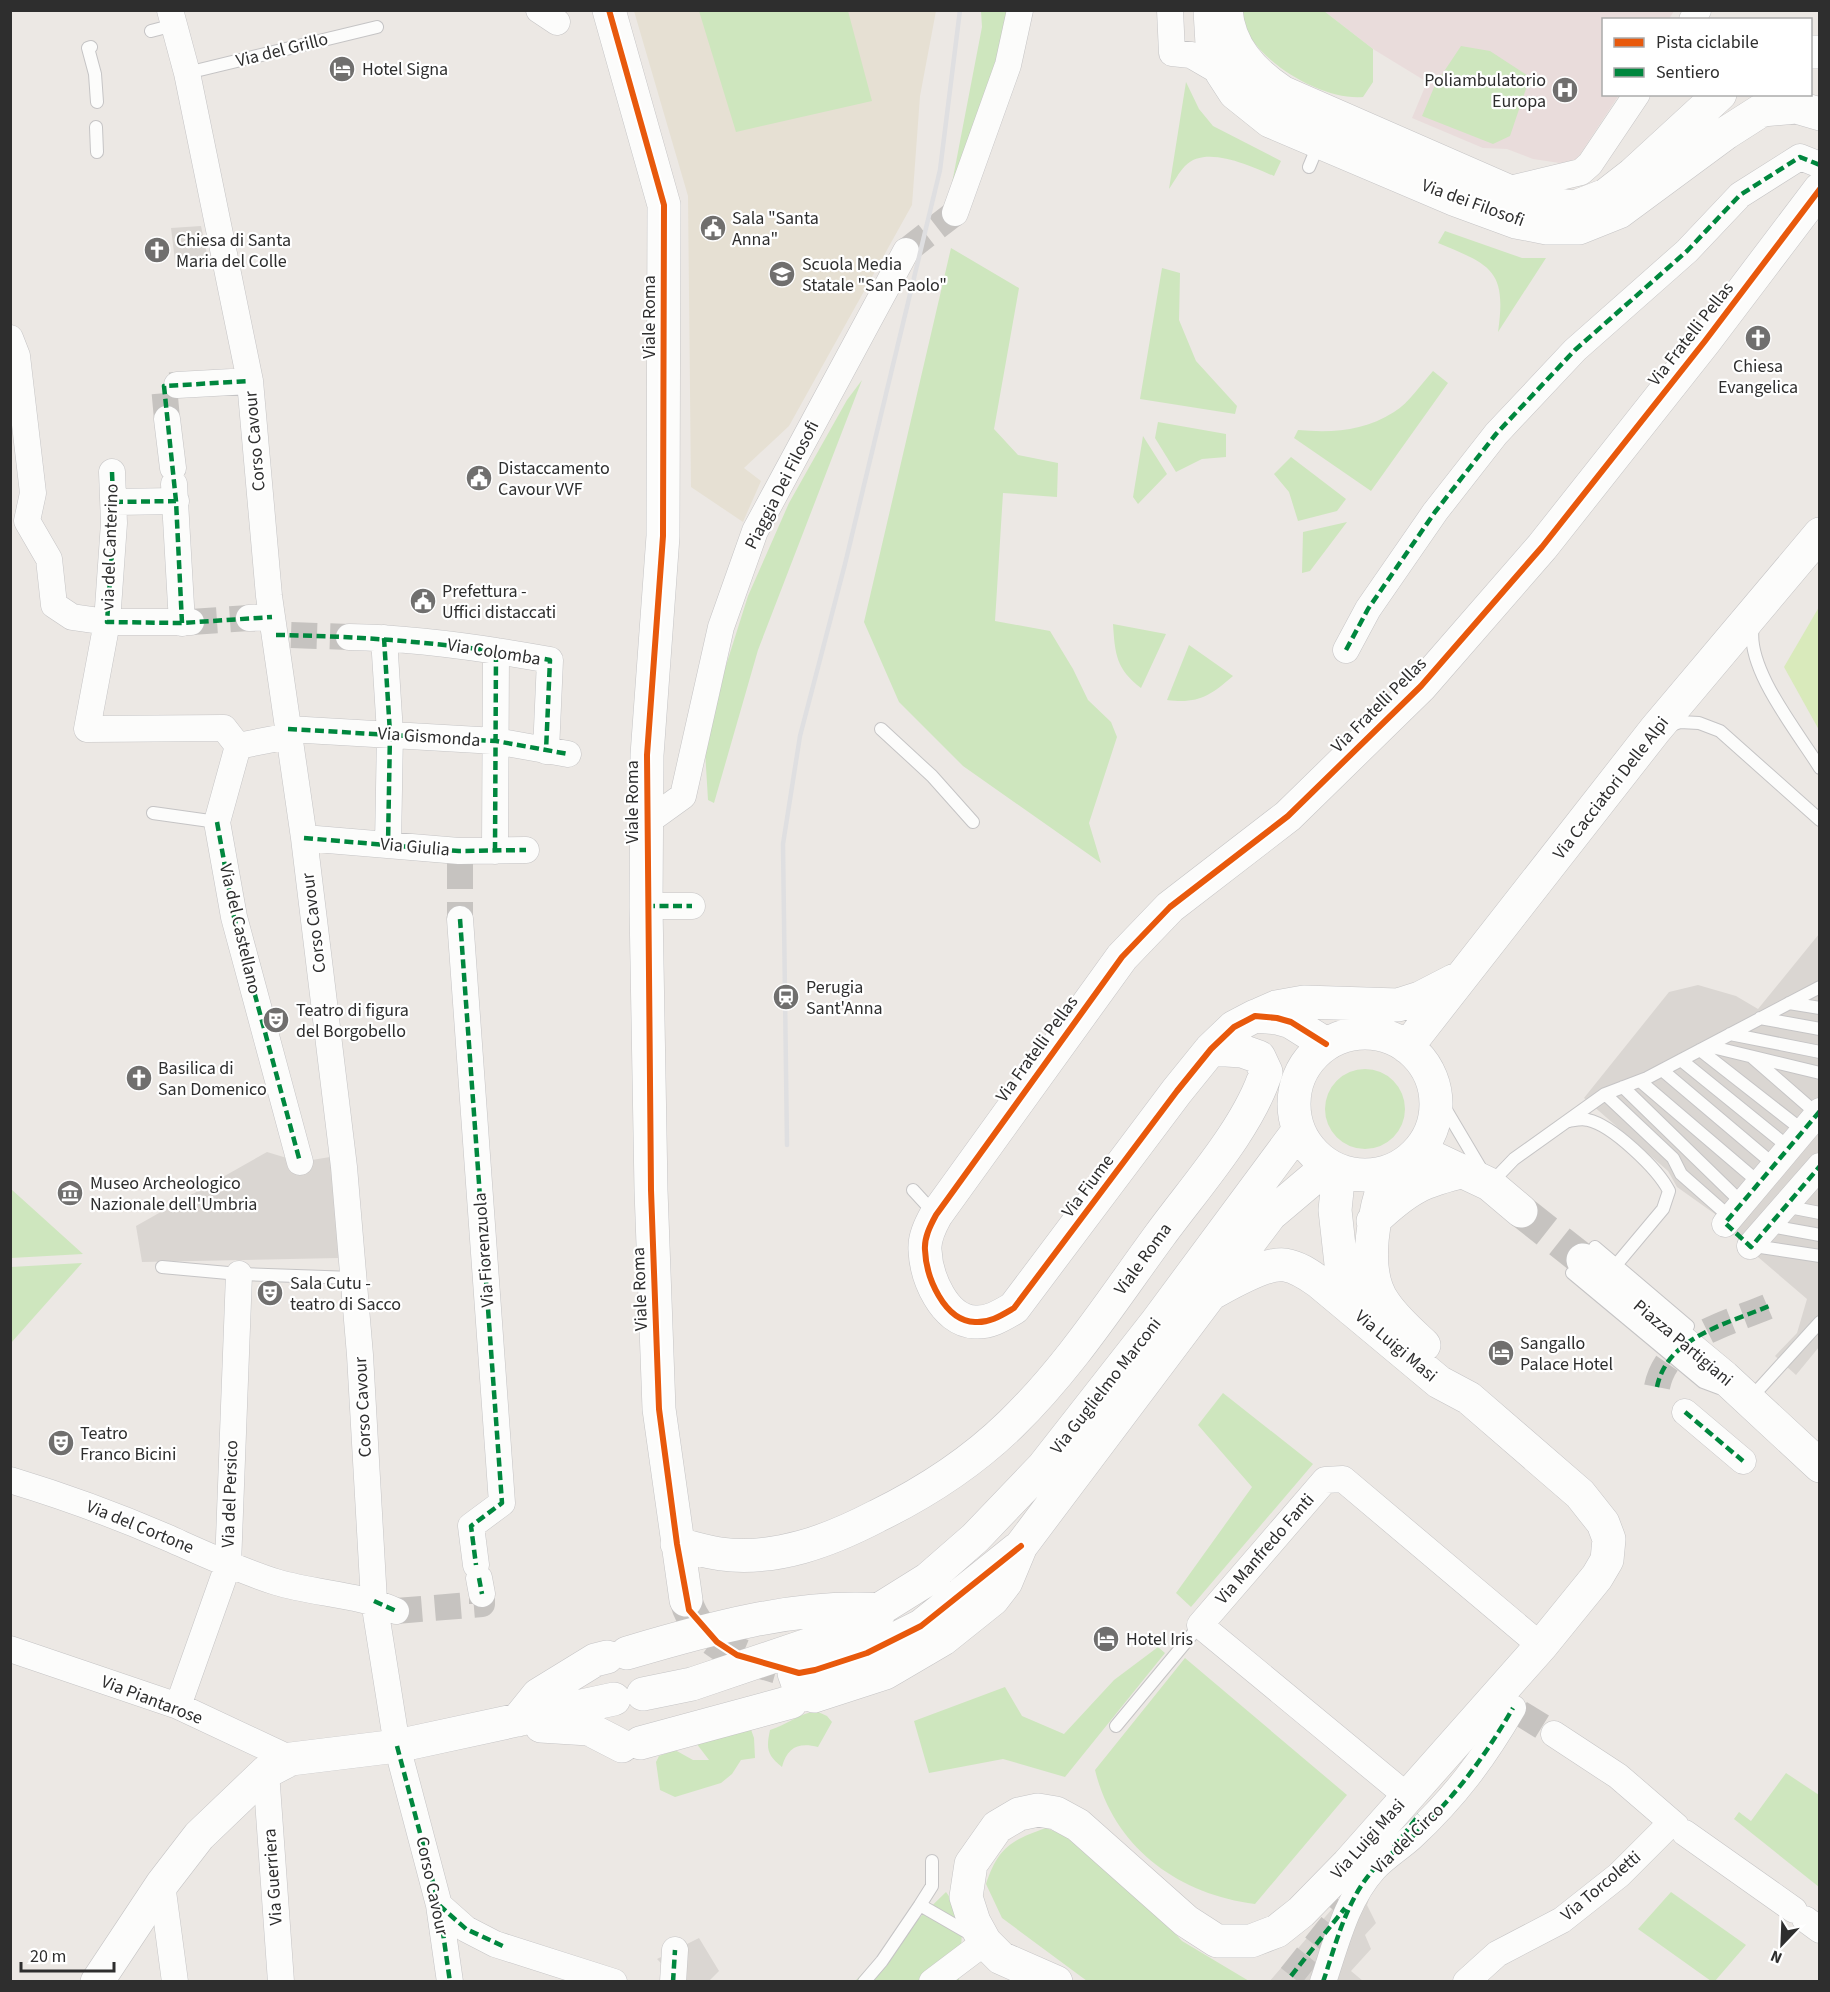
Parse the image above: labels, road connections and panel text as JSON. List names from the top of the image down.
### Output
{
  "streets": {
    "street": [
      "Via dei Filosofi",
      "Viale Roma",
      "Via Fratelli Pellas",
      "Corso Cavour",
      "Piaggia Dei Filosofi",
      "via del Canterino",
      "Via Colomba",
      "Via Gismonda",
      "Via Cacciatori Delle Alpi",
      "Via Giulia",
      "Via del Castellano",
      "Via Fiume",
      "Via Fiorenzuola",
      "Piazza Partigiani",
      "Via Luigi Masi",
      "Via Guglielmo Marconi",
      "Via del Persico",
      "Via del Cortone",
      "Via Manfredo Fanti",
      "Via Piantarose",
      "Via del Circo",
      "Via Guerriera",
      "Via Torcoletti"
    ],
    "lane": ["Via del Grillo"]
  },
  "crossings": [
    ["Via del Grillo", "Corso Cavour"],
    ["Viale Roma", "Piaggia Dei Filosofi"],
    ["Viale Roma", "Via Cacciatori Delle Alpi"],
    ["Viale Roma", "Via Fiume"],
    ["Viale Roma", "Via Luigi Masi"],
    ["Viale Roma", "Via Guglielmo Marconi"],
    ["Via Fratelli Pellas", "Via Fiume"],
    ["Corso Cavour", "Via Gismonda"],
    ["Corso Cavour", "Via Giulia"],
    ["Corso Cavour", "Via Guglielmo Marconi"],
    ["Corso Cavour", "Via del Cortone"],
    ["via del Canterino", "Via del Castellano"],
    ["Via Colomba", "Via Gismonda"],
    ["Via Cacciatori Delle Alpi", "Via Luigi Masi"],
    ["Via Cacciatori Delle Alpi", "Via Guglielmo Marconi"],
    ["Via Luigi Masi", "Via Guglielmo Marconi"],
    ["Via Luigi Masi", "Via Manfredo Fanti"],
    ["Via Luigi Masi", "Via del Circo"],
    ["Via Guglielmo Marconi", "Via Piantarose"],
    ["Via Guglielmo Marconi", "Via Guerriera"],
    ["Via del Persico", "Via del Cortone"],
    ["Via del Persico", "Via Piantarose"],
    ["Via Piantarose", "Via Guerriera"]
  ],
  "places": {
    "hotel": ["Hotel Signa", "Sangallo Palace Hotel", "Hotel Iris"],
    "hospital": ["Poliambulatorio Europa"],
    "public building": ["Sala \"Santa Anna\"", "Distaccamento Cavour VVF", "Prefettura - Uffici distaccati"],
    "church": ["Chiesa di Santa Maria del Colle", "Chiesa Evangelica", "Basilica di San Domenico"],
    "school or university": ["Scuola Media Statale \"San Paolo\""],
    "station": ["Perugia Sant'Anna"],
    "theatre": ["Teatro di figura del Borgobello", "Sala Cutu - teatro di Sacco", "Teatro Franco Bicini"],
    "museum": ["Museo Archeologico Nazionale dell'Umbria"]
  },
  "legend": ["Pista ciclabile", "Sentiero"],
  "scale_bar": "20 m",
  "north": "bottom left"
}
